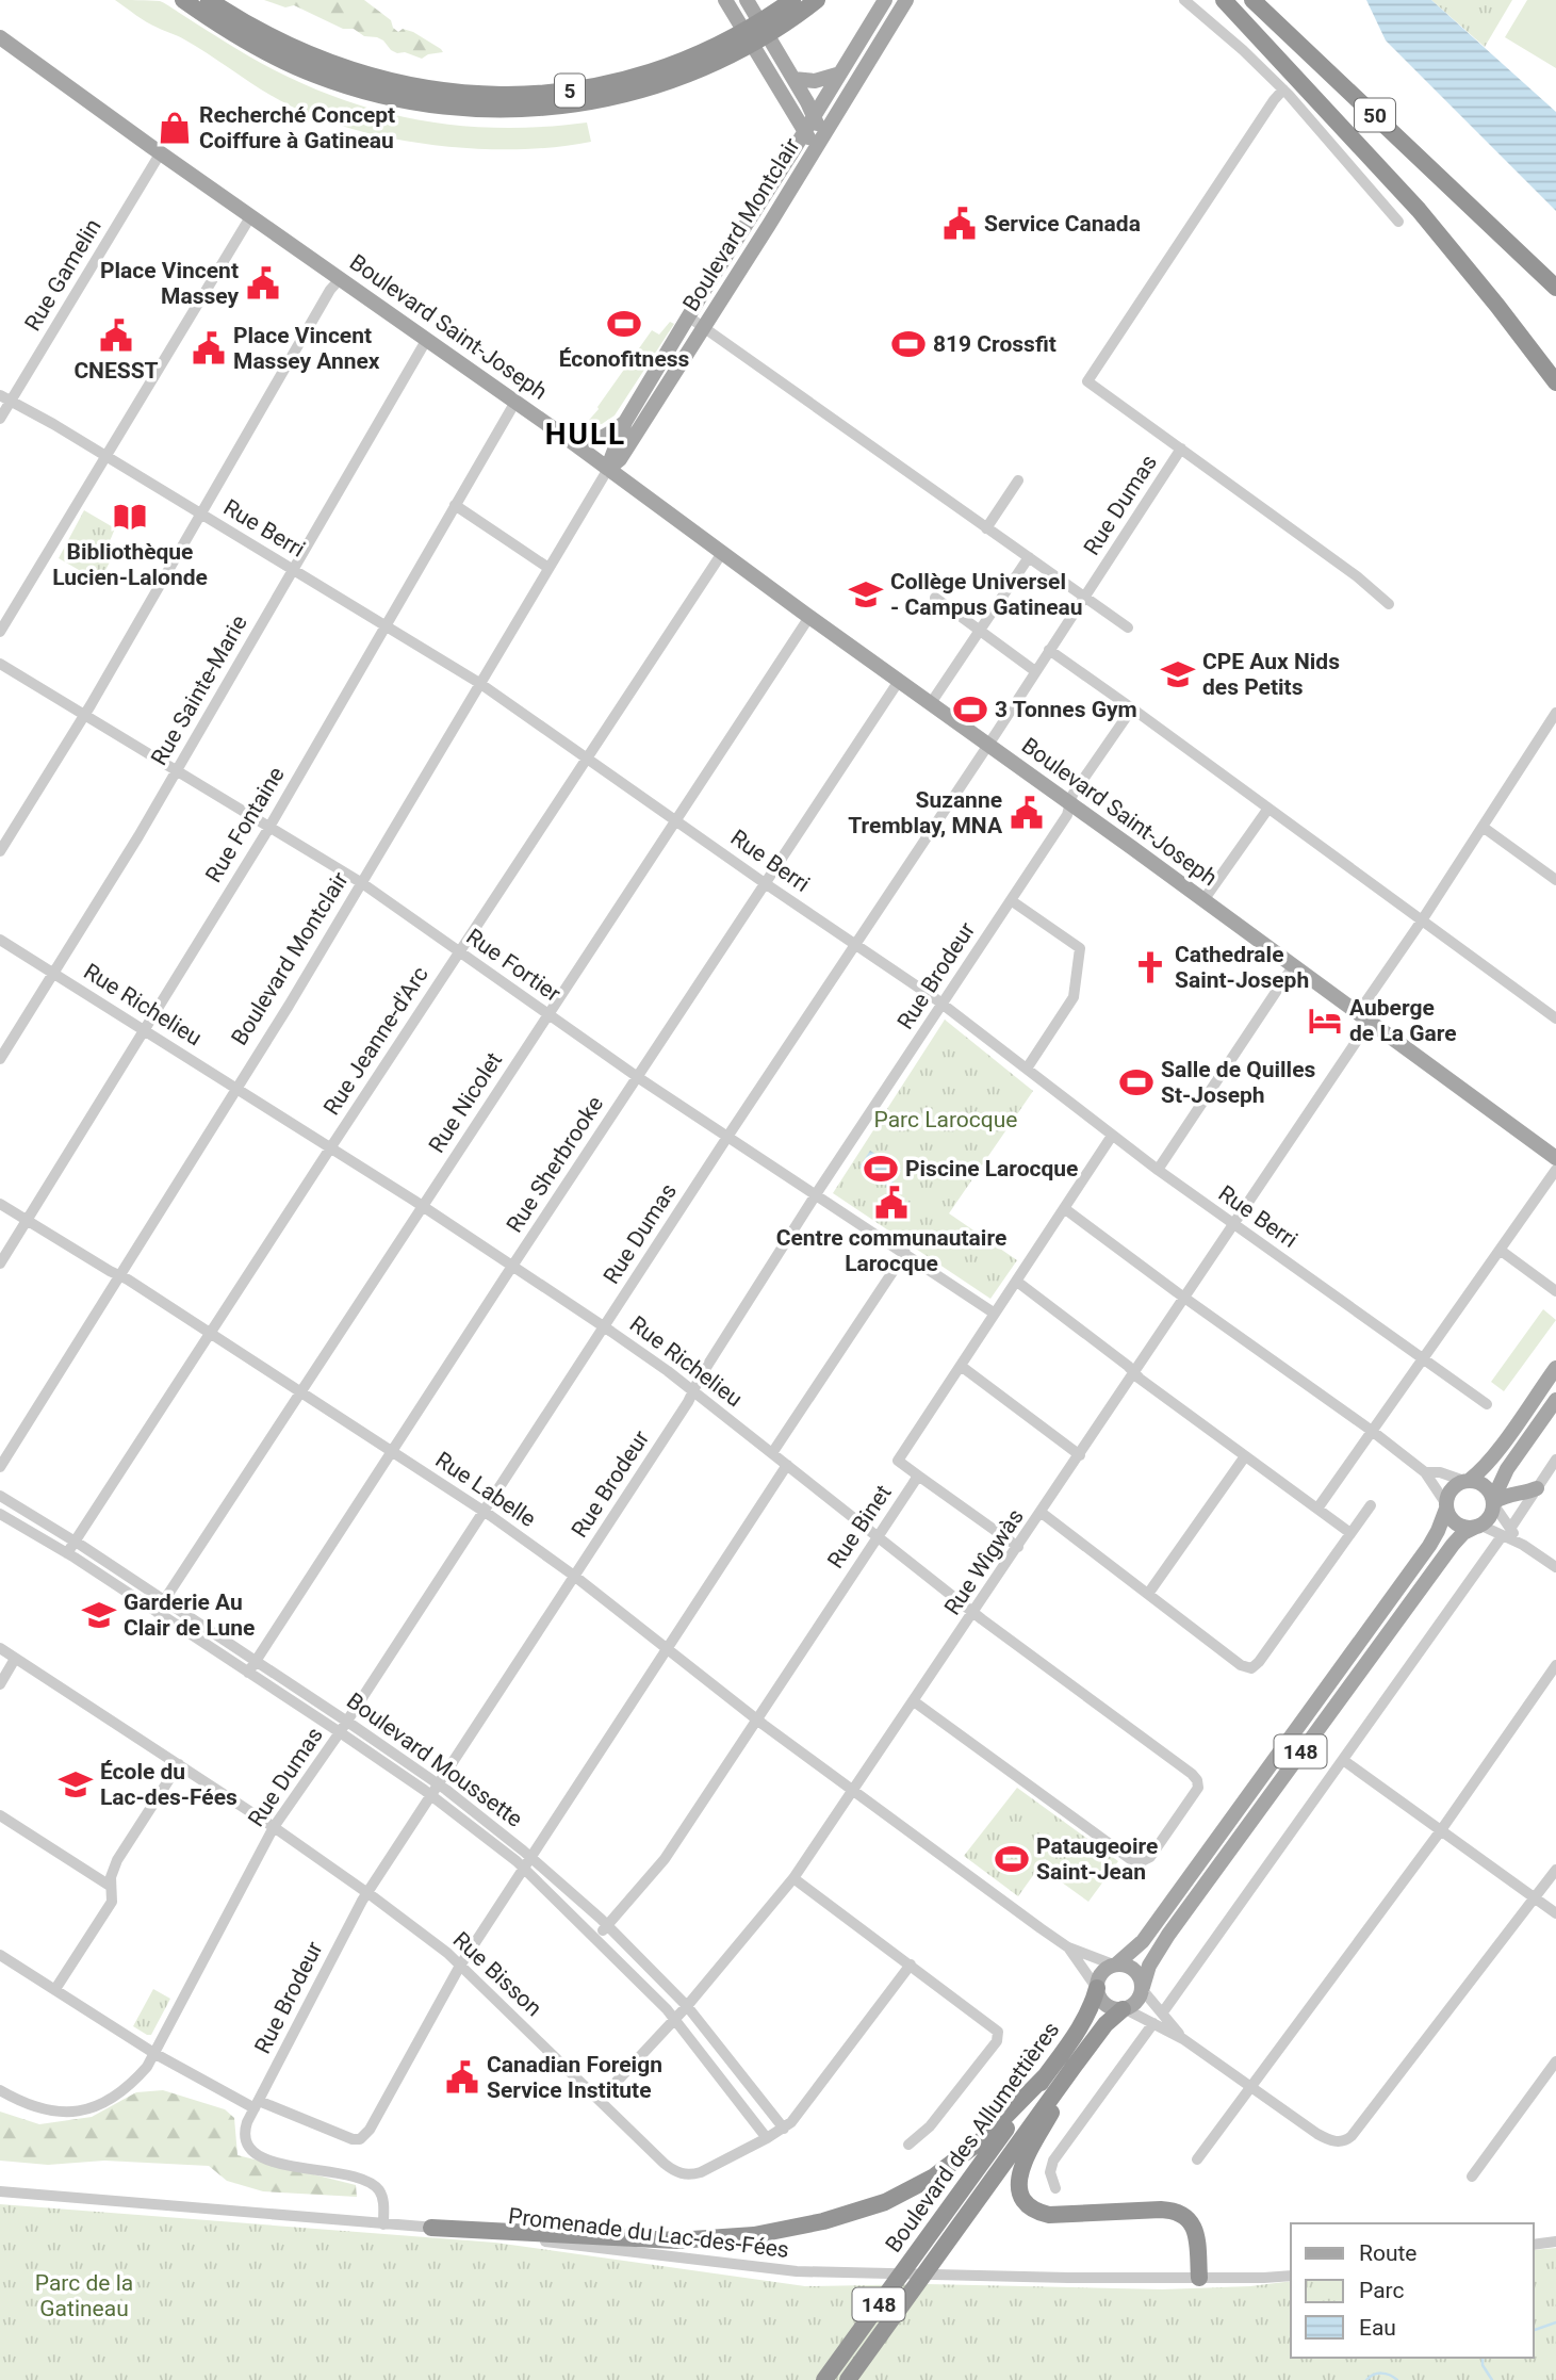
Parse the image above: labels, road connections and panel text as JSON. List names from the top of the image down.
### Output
{
  "streets": {
    "highway": [
      "5",
      "50",
      "148",
      "Boulevard des Allumettières"
    ],
    "main road": ["Boulevard Montclair", "Boulevard Saint-Joseph"],
    "street": [
      "Rue Gamelin",
      "Rue Dumas",
      "Rue Berri",
      "Rue Sainte-Marie",
      "Rue Fontaine",
      "Rue Fortier",
      "Rue Brodeur",
      "Rue Richelieu",
      "Rue Jeanne-d'Arc",
      "Rue Nicolet",
      "Rue Sherbrooke",
      "Rue Labelle",
      "Rue Binet",
      "Rue Wìgwàs",
      "Boulevard Moussette",
      "Rue Bisson",
      "Promenade du Lac-des-Fées"
    ]
  },
  "crossings": [
    ["Boulevard Montclair", "Boulevard Saint-Joseph"],
    ["Boulevard Montclair", "Rue Berri"],
    ["Boulevard Montclair", "Rue Fortier"],
    ["Boulevard Montclair", "Rue Richelieu"],
    ["Boulevard Montclair", "Rue Labelle"],
    ["Rue Gamelin", "Boulevard Saint-Joseph"],
    ["Rue Gamelin", "Rue Berri"],
    ["Boulevard Saint-Joseph", "Rue Dumas"],
    ["Boulevard Saint-Joseph", "Rue Sainte-Marie"],
    ["Boulevard Saint-Joseph", "Rue Fontaine"],
    ["Boulevard Saint-Joseph", "Rue Brodeur"],
    ["Boulevard Saint-Joseph", "Rue Jeanne-d'Arc"],
    ["Boulevard Saint-Joseph", "Rue Nicolet"],
    ["Boulevard Saint-Joseph", "Rue Sherbrooke"],
    ["Boulevard Saint-Joseph", "Rue Wìgwàs"],
    ["Rue Dumas", "Rue Berri"],
    ["Rue Dumas", "Rue Fortier"],
    ["Rue Dumas", "Rue Richelieu"],
    ["Rue Dumas", "Rue Labelle"],
    ["Rue Dumas", "Boulevard Moussette"],
    ["Rue Dumas", "Rue Bisson"],
    ["Rue Berri", "Rue Sainte-Marie"],
    ["Rue Berri", "Rue Fontaine"],
    ["Rue Berri", "Rue Brodeur"],
    ["Rue Berri", "Rue Jeanne-d'Arc"],
    ["Rue Berri", "Rue Nicolet"],
    ["Rue Berri", "Rue Sherbrooke"],
    ["Rue Berri", "Rue Binet"],
    ["Rue Berri", "Rue Wìgwàs"],
    ["Rue Sainte-Marie", "Rue Fortier"],
    ["Rue Sainte-Marie", "Rue Richelieu"],
    ["Rue Fontaine", "Rue Fortier"],
    ["Rue Fontaine", "Rue Richelieu"],
    ["Rue Fontaine", "Rue Labelle"],
    ["Rue Fortier", "Rue Brodeur"],
    ["Rue Fortier", "Rue Jeanne-d'Arc"],
    ["Rue Fortier", "Rue Nicolet"],
    ["Rue Fortier", "Rue Sherbrooke"],
    ["Rue Fortier", "Rue Binet"],
    ["Rue Brodeur", "Rue Richelieu"],
    ["Rue Brodeur", "Rue Labelle"],
    ["Rue Brodeur", "Boulevard Moussette"],
    ["Rue Brodeur", "Rue Bisson"],
    ["Rue Brodeur", "Promenade du Lac-des-Fées"],
    ["Rue Richelieu", "Rue Jeanne-d'Arc"],
    ["Rue Richelieu", "Rue Nicolet"],
    ["Rue Richelieu", "Rue Sherbrooke"],
    ["Rue Richelieu", "Rue Binet"],
    ["Rue Richelieu", "Rue Wìgwàs"],
    ["Rue Jeanne-d'Arc", "Rue Labelle"],
    ["Rue Jeanne-d'Arc", "Boulevard Moussette"],
    ["Rue Nicolet", "Rue Labelle"],
    ["Rue Nicolet", "Boulevard Moussette"],
    ["Rue Sherbrooke", "Rue Labelle"],
    ["Rue Sherbrooke", "Boulevard Moussette"],
    ["Rue Labelle", "Rue Binet"],
    ["Rue Labelle", "Rue Wìgwàs"],
    ["Rue Labelle", "148"],
    ["Rue Labelle", "Boulevard des Allumettières"],
    ["Rue Binet", "Boulevard Moussette"],
    ["Rue Wìgwàs", "Boulevard Moussette"],
    ["Rue Wìgwàs", "Rue Bisson"],
    ["148", "Boulevard des Allumettières"],
    ["Boulevard Moussette", "Rue Bisson"]
  ],
  "districts": ["HULL"],
  "parks": ["Parc Larocque", "Parc de la Gatineau"],
  "places": {
    "shop": ["Recherché Concept Coiffure à Gatineau"],
    "public building": [
      "Service Canada",
      "Place Vincent Massey",
      "CNESST",
      "Place Vincent Massey Annex",
      "Suzanne Tremblay, MNA",
      "Centre communautaire Larocque",
      "Canadian Foreign Service Institute"
    ],
    "sports": [
      "Éconofitness",
      "819 Crossfit",
      "3 Tonnes Gym",
      "Salle de Quilles St-Joseph",
      "Piscine Larocque",
      "Pataugeoire Saint-Jean"
    ],
    "library": ["Bibliothèque Lucien-Lalonde"],
    "school or university": [
      "Collège Universel - Campus Gatineau",
      "CPE Aux Nids des Petits",
      "Garderie Au Clair de Lune",
      "École du Lac-des-Fées"
    ],
    "church": ["Cathedrale Saint-Joseph"],
    "hotel": ["Auberge de La Gare"]
  },
  "legend": ["Route", "Parc", "Eau"]
}
